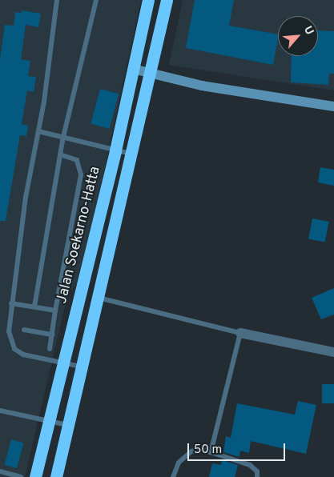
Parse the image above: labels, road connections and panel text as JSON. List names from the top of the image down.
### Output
{
  "streets": {
    "highway": ["Jalan Soekarno-Hatta"]
  },
  "scale_bar": "50 m",
  "north": "top right"
}
